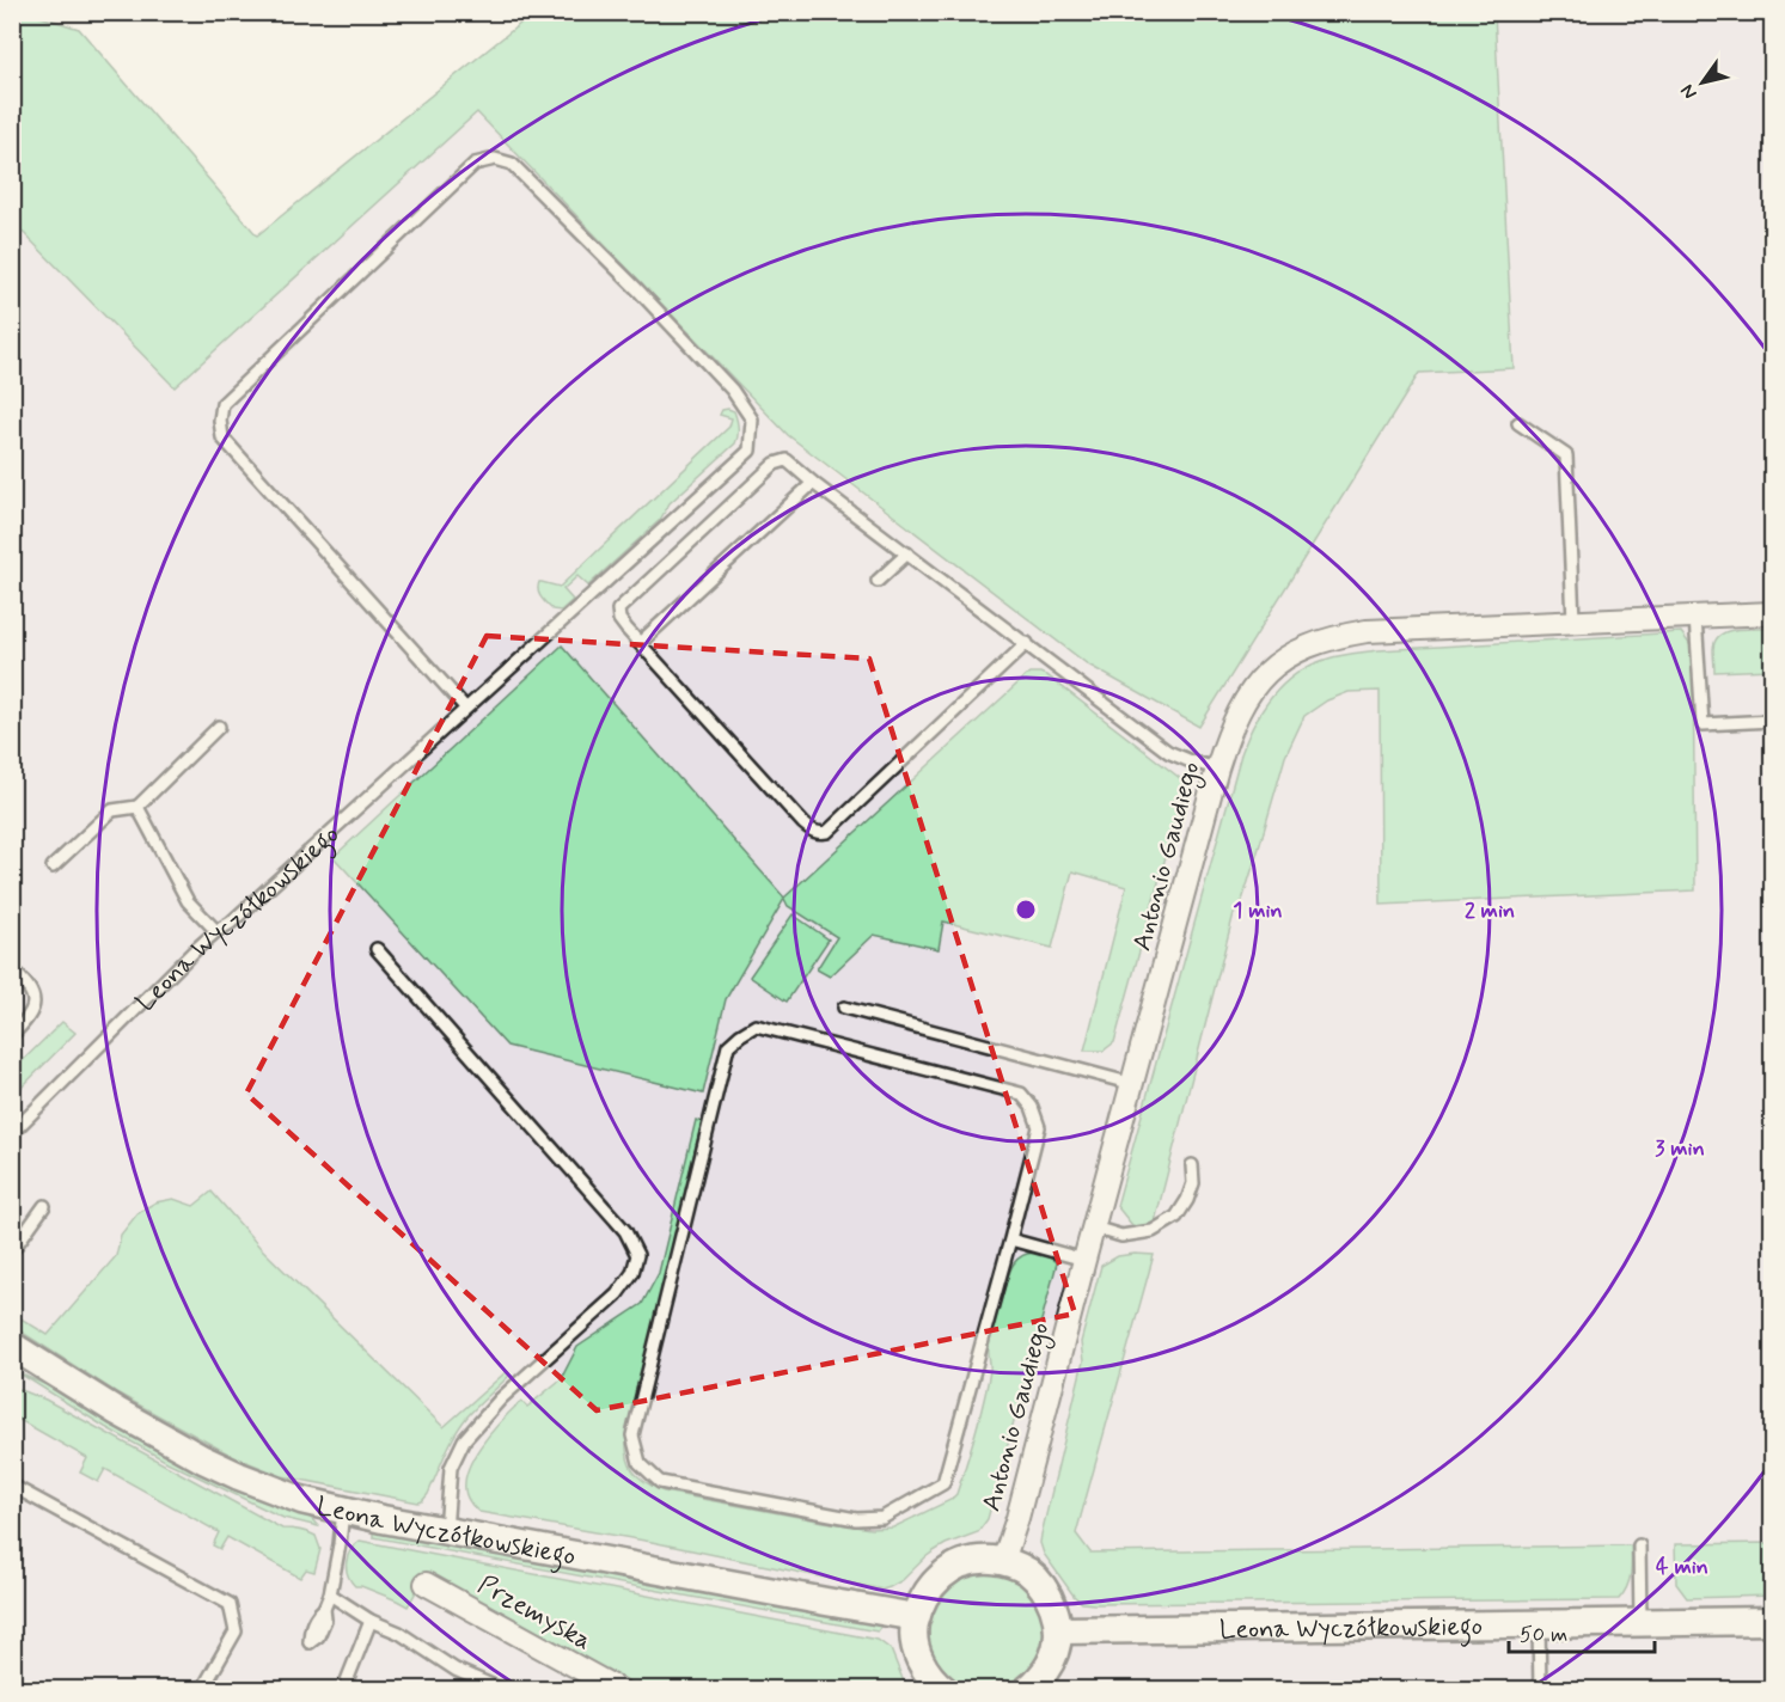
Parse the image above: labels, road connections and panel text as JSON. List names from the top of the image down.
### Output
{
  "streets": {
    "street": ["Antonio Gaudiego", "Leona Wyczółkowskiego", "Przemyska"]
  },
  "scale_bar": "50 m",
  "north": "bottom left",
  "rings": [
    "1 min",
    "2 min",
    "3 min",
    "4 min"
  ]
}
